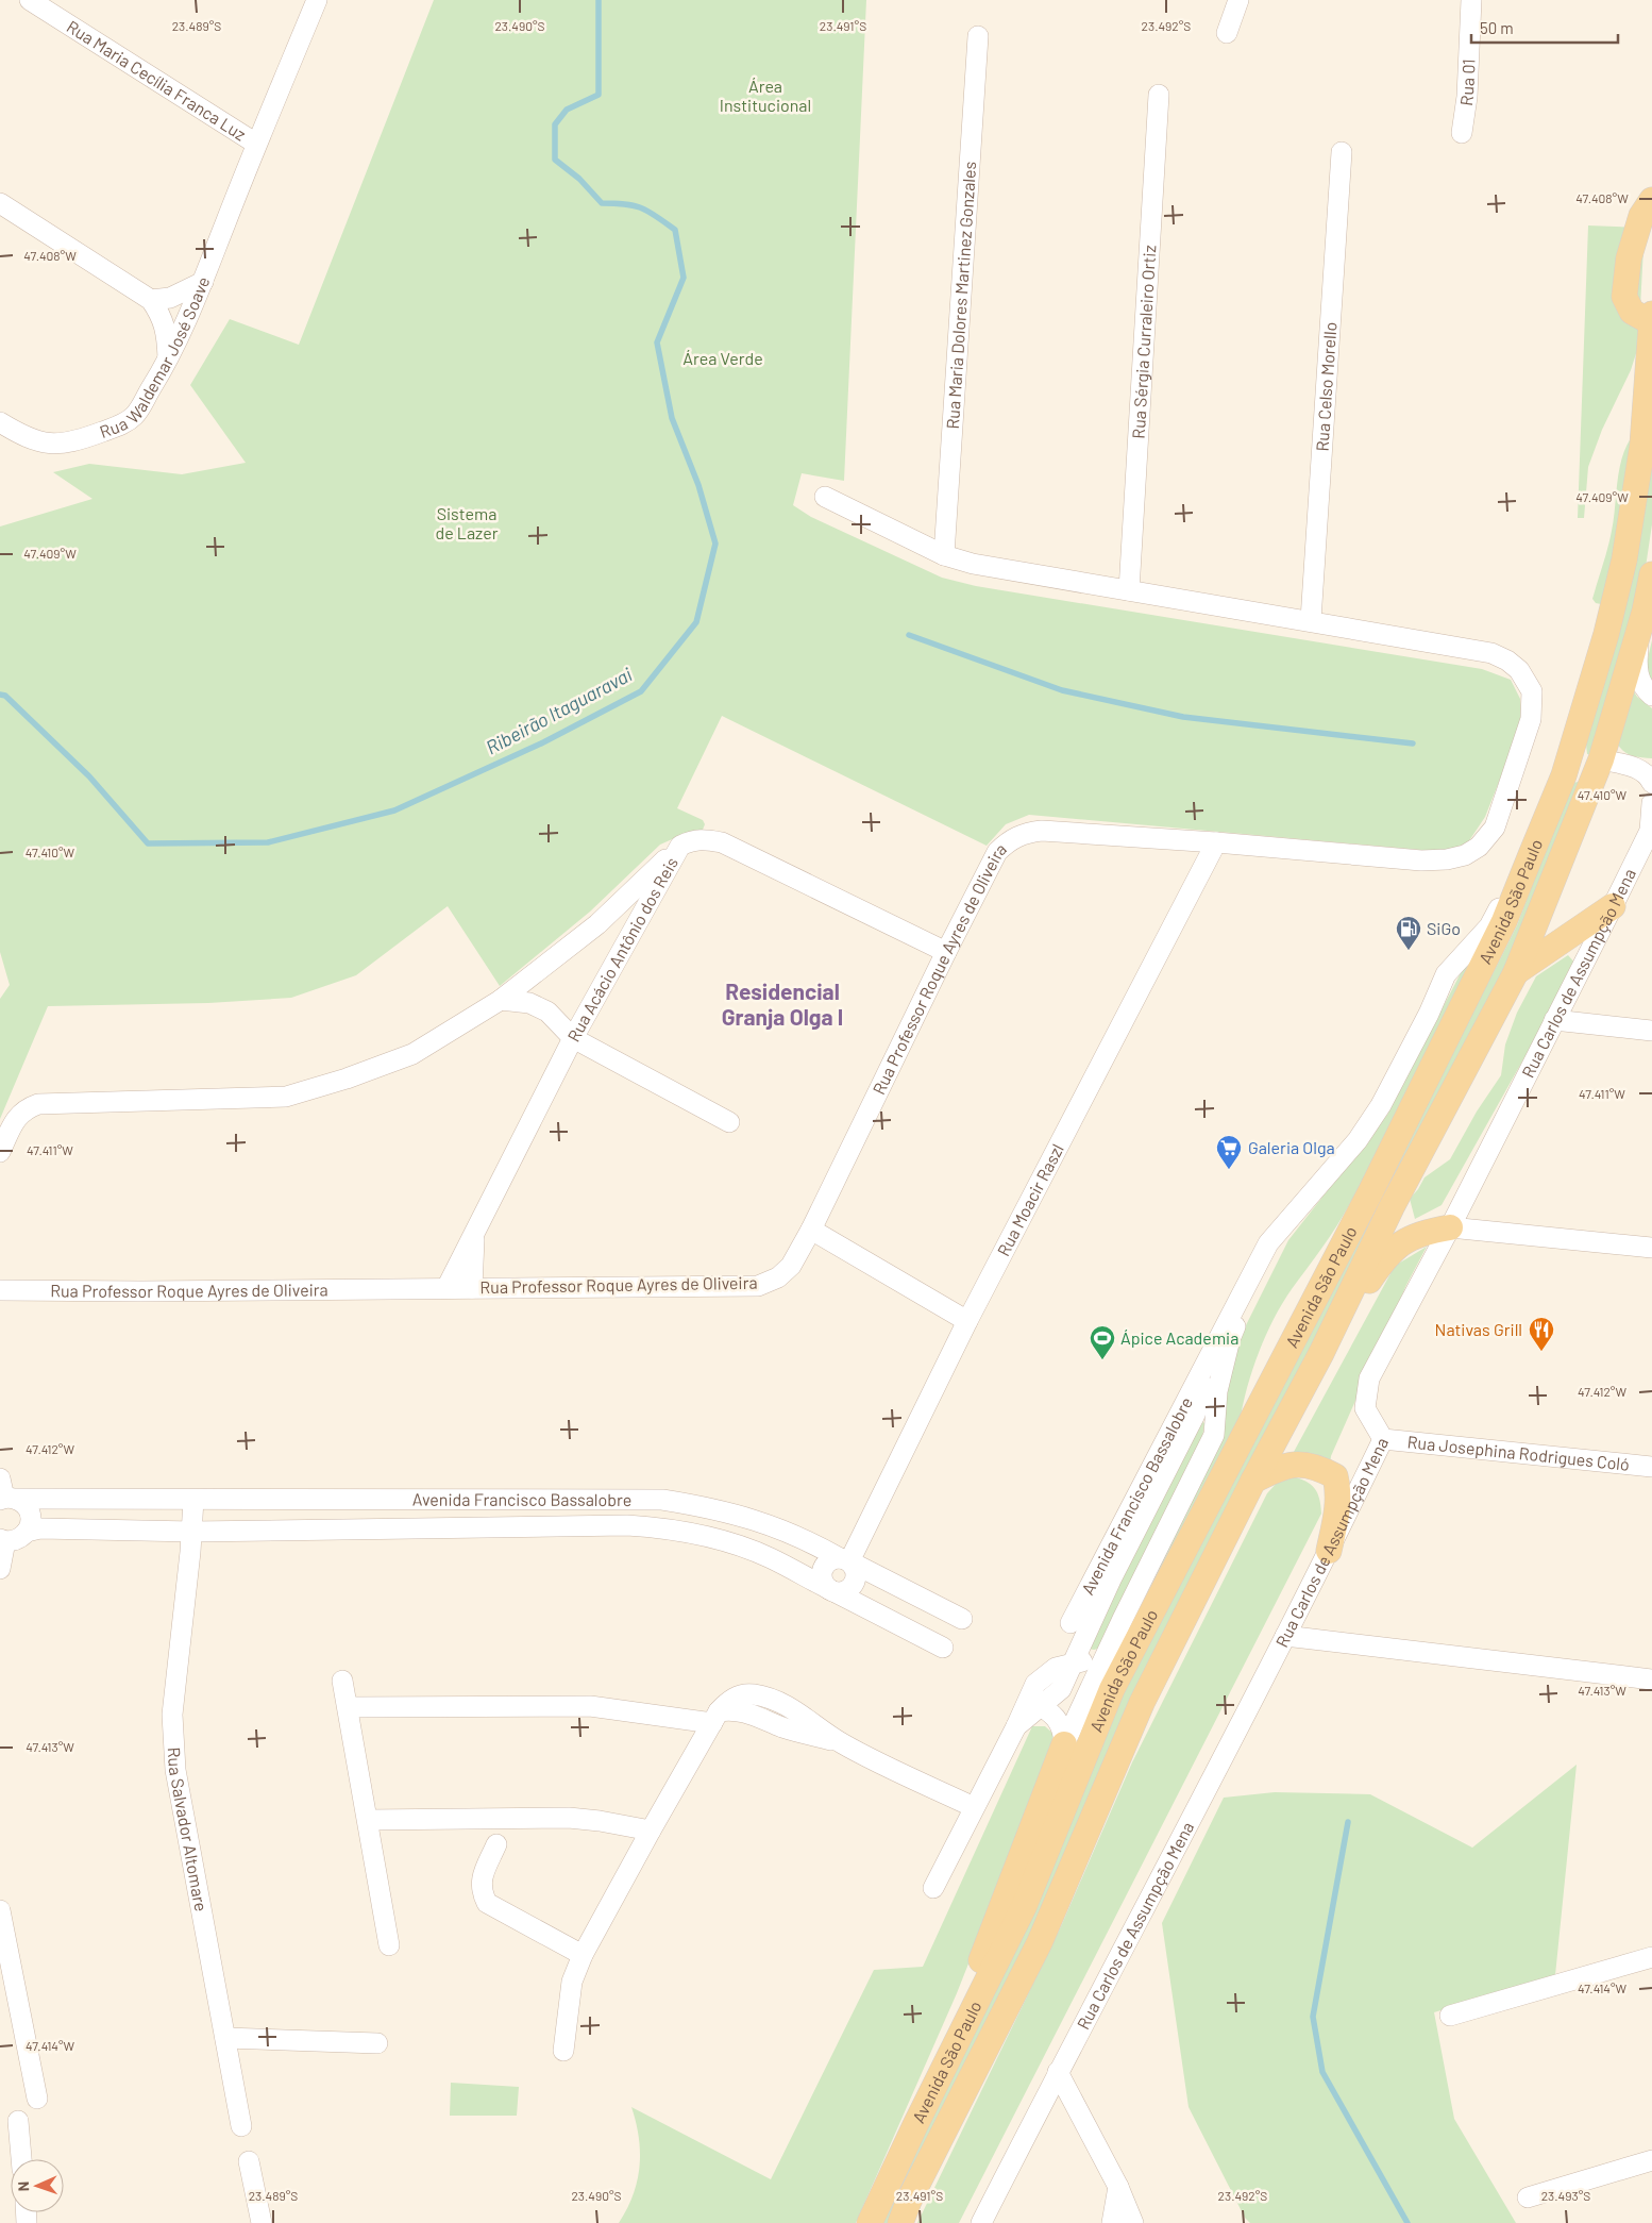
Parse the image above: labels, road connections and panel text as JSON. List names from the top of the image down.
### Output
{
  "streets": {
    "main road": ["Avenida São Paulo"],
    "street": [
      "Rua Maria Cecília Franca Luz",
      "Rua 01",
      "Rua Maria Dolores Martinez Gonzales",
      "Rua Sérgia Curraleiro Ortiz",
      "Rua Waldemar José Soave",
      "Rua Celso Morello",
      "Rua Acácio Antônio dos Reis",
      "Rua Professor Roque Ayres de Oliveira",
      "Rua Carlos de Assumpção Mena",
      "Rua Moacir Raszl",
      "Rua Josephina Rodrigues Coló",
      "Avenida Francisco Bassalobre",
      "Rua Salvador Altomare"
    ]
  },
  "crossings": [
    ["Rua Maria Cecília Franca Luz", "Rua Waldemar José Soave"],
    ["Rua Celso Morello", "Rua Professor Roque Ayres de Oliveira"],
    ["Rua Acácio Antônio dos Reis", "Rua Professor Roque Ayres de Oliveira"],
    ["Rua Professor Roque Ayres de Oliveira", "Rua Moacir Raszl"],
    ["Rua Carlos de Assumpção Mena", "Rua Josephina Rodrigues Coló"],
    ["Rua Moacir Raszl", "Avenida Francisco Bassalobre"],
    ["Avenida Francisco Bassalobre", "Rua Salvador Altomare"]
  ],
  "districts": ["Residencial Granja Olga I"],
  "water": ["Ribeirão Itaguaravai"],
  "parks": ["Área Institucional", "Área Verde", "Sistema de Lazer"],
  "places": {
    "fuel station": ["SiGo"],
    "supermarket": ["Galeria Olga"],
    "restaurant": ["Nativas Grill"],
    "sports": ["Ápice Academia"]
  },
  "scale_bar": "50 m",
  "north": "left",
  "coordinates": [
    "23.489°S",
    "23.490°S",
    "23.491°S",
    "23.492°S",
    "47.408°W",
    "47.409°W",
    "47.410°W",
    "47.411°W",
    "47.412°W",
    "47.413°W",
    "47.414°W",
    "23.493°S"
  ]
}
